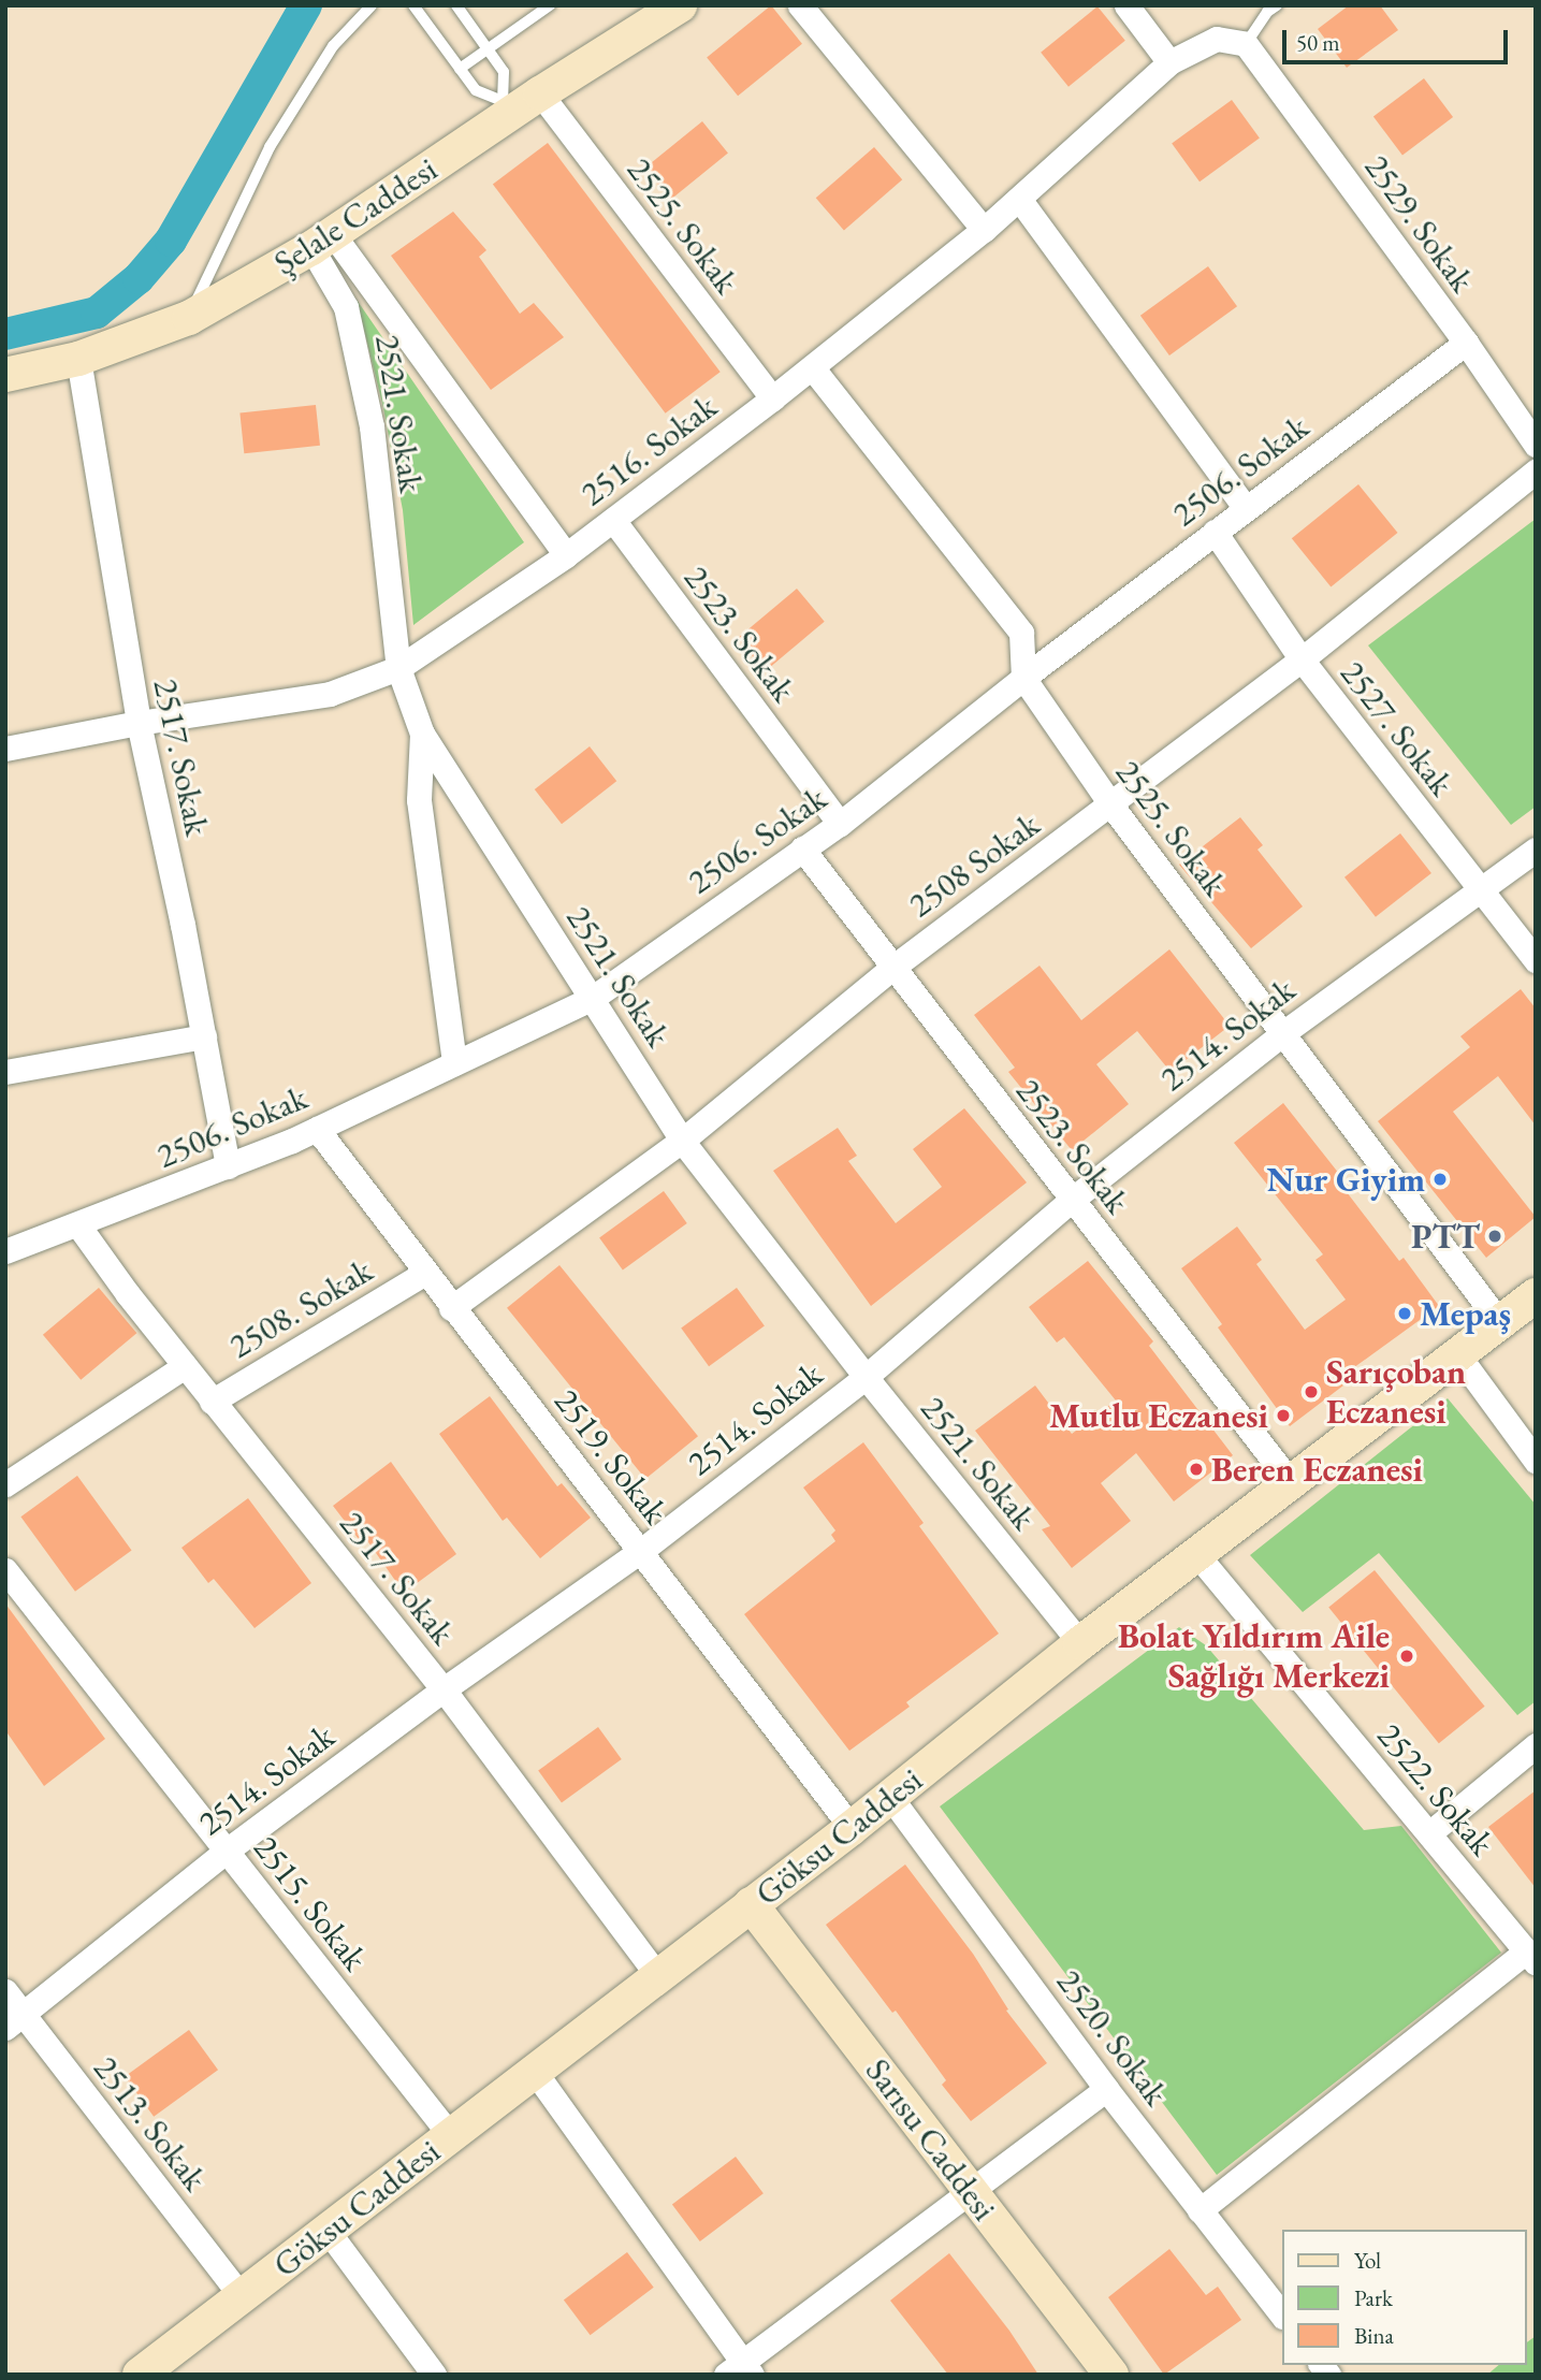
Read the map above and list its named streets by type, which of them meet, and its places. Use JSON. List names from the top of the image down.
{
  "streets": {
    "street": [
      "Şelale Caddesi",
      "2529. Sokak",
      "2525. Sokak",
      "2521. Sokak",
      "2516. Sokak",
      "2506. Sokak",
      "2523. Sokak",
      "2527. Sokak",
      "2517. Sokak",
      "2508 Sokak",
      "2514. Sokak",
      "2508. Sokak",
      "2519. Sokak",
      "2522. Sokak",
      "Göksu Caddesi",
      "2515. Sokak",
      "2520. Sokak",
      "2513. Sokak",
      "Sarısu Caddesi"
    ]
  },
  "crossings": [
    ["Şelale Caddesi", "2525. Sokak"],
    ["Şelale Caddesi", "2521. Sokak"],
    ["Şelale Caddesi", "2517. Sokak"],
    ["2529. Sokak", "2516. Sokak"],
    ["2529. Sokak", "2506. Sokak"],
    ["2525. Sokak", "2516. Sokak"],
    ["2525. Sokak", "2506. Sokak"],
    ["2525. Sokak", "2508 Sokak"],
    ["2525. Sokak", "2514. Sokak"],
    ["2525. Sokak", "Göksu Caddesi"],
    ["2521. Sokak", "2516. Sokak"],
    ["2521. Sokak", "2506. Sokak"],
    ["2521. Sokak", "2508 Sokak"],
    ["2521. Sokak", "2514. Sokak"],
    ["2521. Sokak", "Göksu Caddesi"],
    ["2516. Sokak", "2523. Sokak"],
    ["2516. Sokak", "2517. Sokak"],
    ["2506. Sokak", "2523. Sokak"],
    ["2506. Sokak", "2527. Sokak"],
    ["2506. Sokak", "2517. Sokak"],
    ["2506. Sokak", "2519. Sokak"],
    ["2523. Sokak", "2508 Sokak"],
    ["2523. Sokak", "2514. Sokak"],
    ["2523. Sokak", "Göksu Caddesi"],
    ["2527. Sokak", "2508 Sokak"],
    ["2527. Sokak", "2514. Sokak"],
    ["2517. Sokak", "2514. Sokak"],
    ["2517. Sokak", "2508. Sokak"],
    ["2517. Sokak", "Göksu Caddesi"],
    ["2508 Sokak", "2519. Sokak"],
    ["2514. Sokak", "2519. Sokak"],
    ["2514. Sokak", "2515. Sokak"],
    ["2514. Sokak", "2513. Sokak"],
    ["2508. Sokak", "2519. Sokak"],
    ["2519. Sokak", "Göksu Caddesi"],
    ["2522. Sokak", "Göksu Caddesi"],
    ["Göksu Caddesi", "2515. Sokak"],
    ["Göksu Caddesi", "2520. Sokak"],
    ["Göksu Caddesi", "2513. Sokak"],
    ["Göksu Caddesi", "Sarısu Caddesi"]
  ],
  "places": [
    "Nur Giyim",
    "PTT",
    "Mepaş",
    "Sarıçoban Eczanesi",
    "Mutlu Eczanesi",
    "Beren Eczanesi",
    "Bolat Yıldırım Aile Sağlığı Merkezi"
  ],
  "legend": ["Yol", "Park", "Bina"],
  "scale_bar": "50 m"
}
